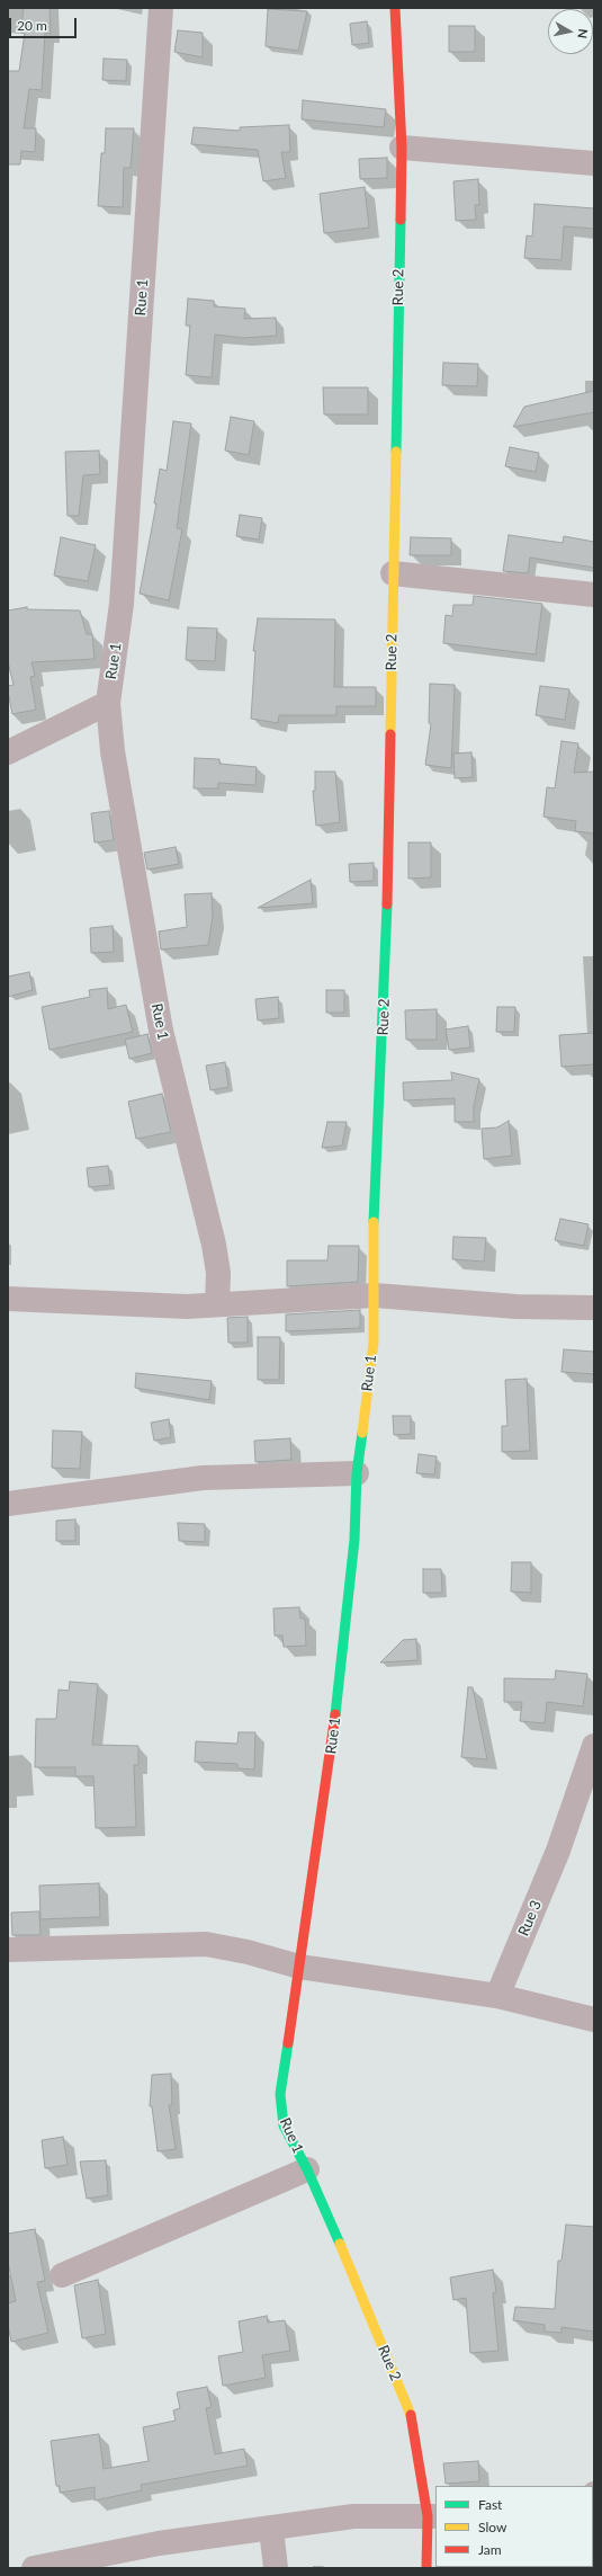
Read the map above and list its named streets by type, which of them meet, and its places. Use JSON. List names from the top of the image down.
{
  "streets": {
    "street": ["Rue 2", "Rue 1", "Rue 3"]
  },
  "crossings": [
    ["Rue 2", "Rue 1"]
  ],
  "legend": ["Fast", "Slow", "Jam"],
  "scale_bar": "20 m",
  "north": "right"
}
